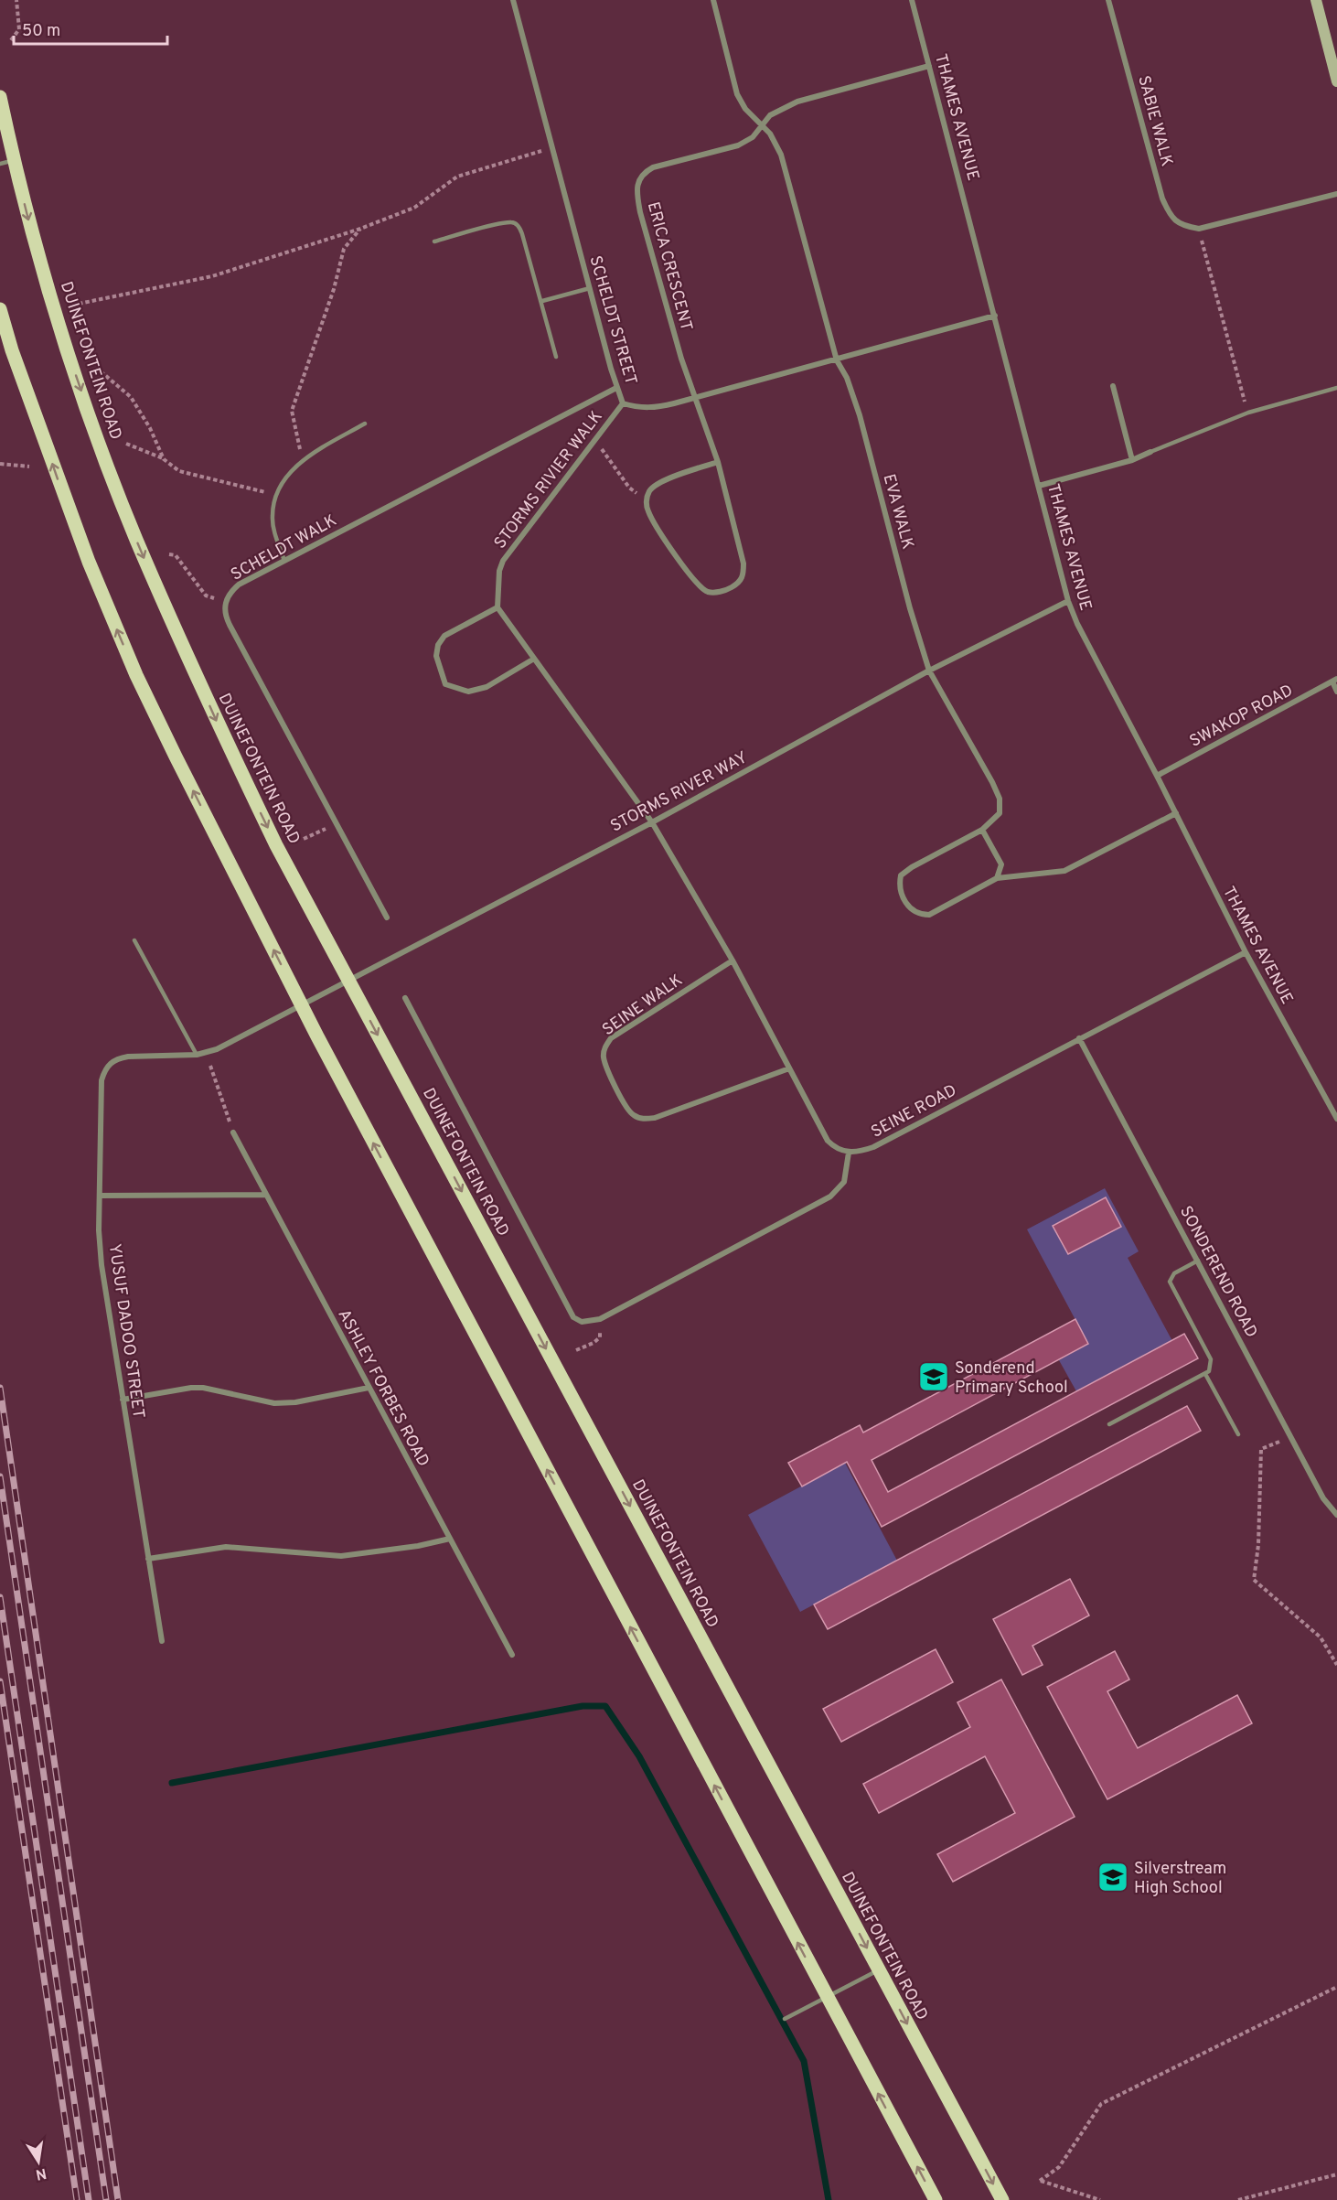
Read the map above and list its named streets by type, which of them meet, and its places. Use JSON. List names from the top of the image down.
{
  "streets": {
    "main road": ["DUINEFONTEIN ROAD"],
    "street": [
      "THAMES AVENUE",
      "SABIE WALK",
      "ERICA CRESCENT",
      "SCHELDT STREET",
      "STORMS RIVIER WALK",
      "EVA WALK",
      "SCHELDT WALK",
      "SWAKOP ROAD",
      "STORMS RIVER WAY",
      "SEINE WALK",
      "SEINE ROAD",
      "SONDEREND ROAD",
      "YUSUF DADOO STREET",
      "ASHLEY FORBES ROAD"
    ]
  },
  "crossings": [
    ["THAMES AVENUE", "SCHELDT STREET"],
    ["THAMES AVENUE", "SWAKOP ROAD"],
    ["THAMES AVENUE", "STORMS RIVER WAY"],
    ["THAMES AVENUE", "SEINE ROAD"],
    ["ERICA CRESCENT", "SCHELDT STREET"],
    ["SCHELDT STREET", "STORMS RIVIER WALK"],
    ["SCHELDT STREET", "EVA WALK"],
    ["SCHELDT STREET", "SCHELDT WALK"],
    ["DUINEFONTEIN ROAD", "STORMS RIVER WAY"],
    ["EVA WALK", "STORMS RIVER WAY"],
    ["STORMS RIVER WAY", "YUSUF DADOO STREET"],
    ["SEINE ROAD", "SONDEREND ROAD"]
  ],
  "places": {
    "school or university": ["Sonderend Primary School", "Silverstream High School"]
  },
  "scale_bar": "50 m",
  "north": "bottom"
}
